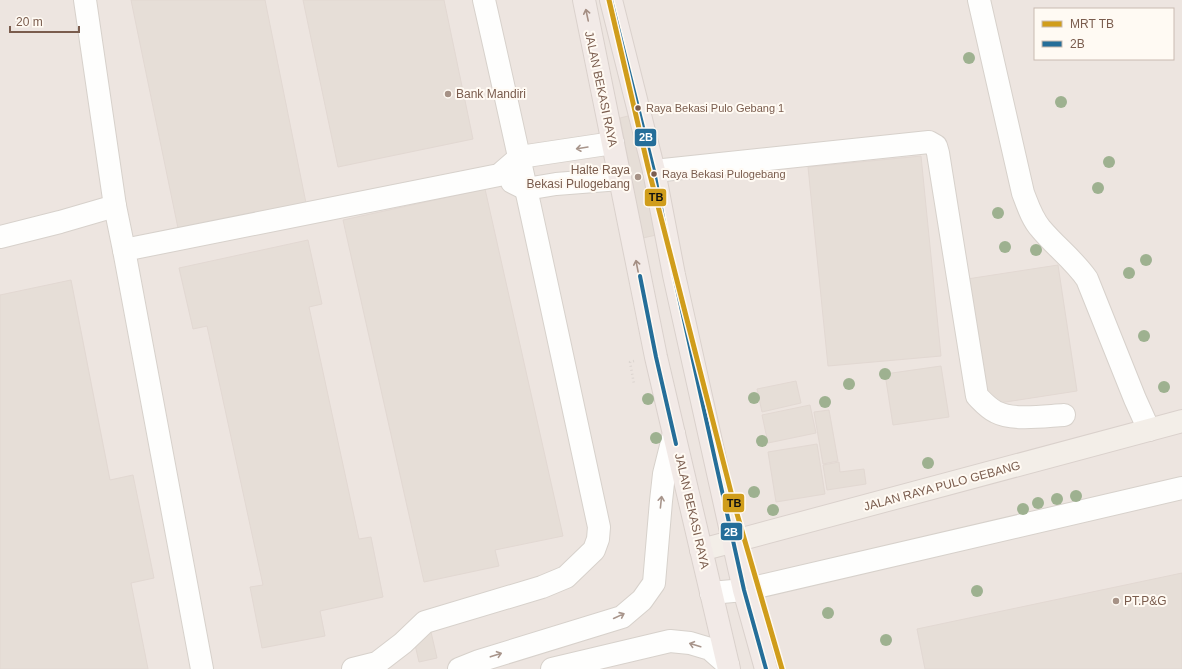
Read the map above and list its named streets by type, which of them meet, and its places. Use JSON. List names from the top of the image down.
{
  "streets": {
    "highway": ["JALAN BEKASI RAYA"],
    "main road": ["JALAN RAYA PULO GEBANG"]
  },
  "crossings": [
    ["JALAN BEKASI RAYA", "JALAN RAYA PULO GEBANG"]
  ],
  "places": [
    "Bank Mandiri",
    "Raya Bekasi Pulo Gebang 1",
    "Raya Bekasi Pulogebang",
    "Halte Raya Bekasi Pulogebang",
    "PT.P&G"
  ],
  "lines": ["metro line TB", "transit line 2B"],
  "legend": ["MRT TB", "2B"],
  "scale_bar": "20 m"
}
